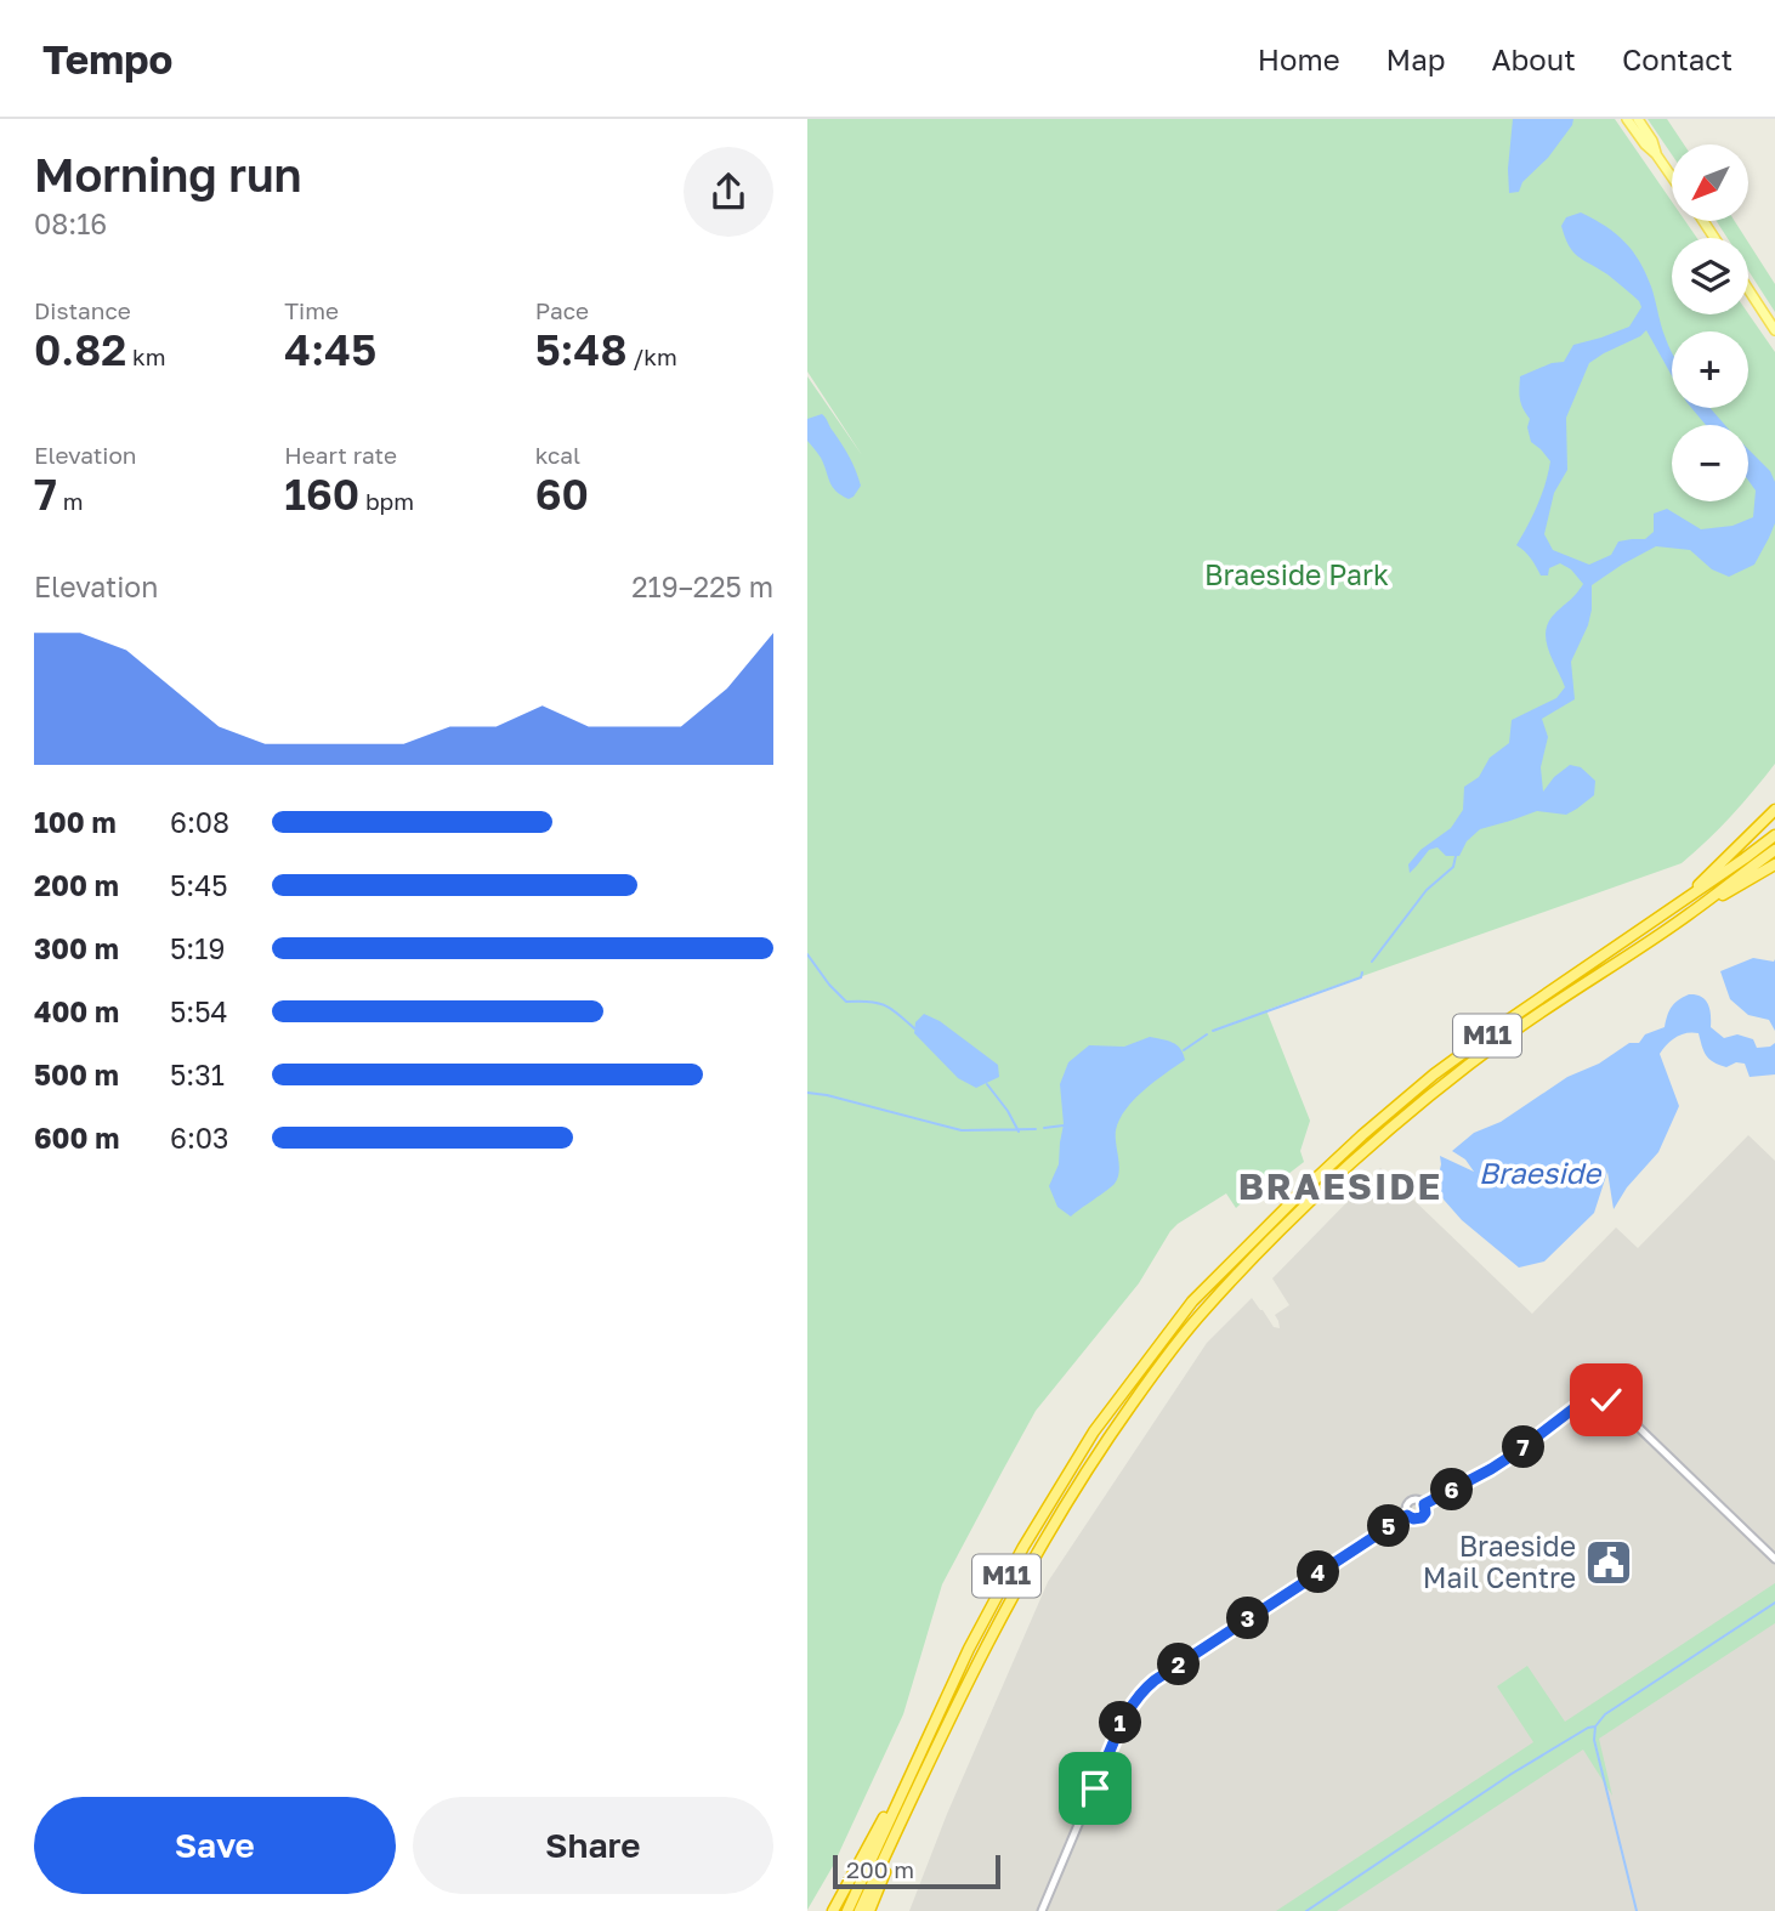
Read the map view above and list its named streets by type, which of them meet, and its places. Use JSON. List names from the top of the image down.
{
  "streets": {
    "highway": ["M11"]
  },
  "districts": ["BRAESIDE"],
  "water": ["Braeside"],
  "parks": ["Braeside Park"],
  "places": {
    "public building": ["Braeside Mail Centre"]
  },
  "scale_bar": "200 m",
  "north": "bottom left",
  "page": {
    "header": "Tempo",
    "nav": [
      "Home",
      "Map",
      "About",
      "Contact"
    ],
    "heading": ["Morning run", "08:16"],
    "map_buttons": ["+", "−"],
    "stats": [
      ["Distance", "0.82 km"],
      ["Time", "4:45"],
      ["Pace", "5:48 /km"],
      ["Elevation", "7 m"],
      ["Heart rate", "160 bpm"],
      ["kcal", "60"]
    ],
    "chart": ["Elevation", "219–225 m"],
    "list": [
      {
        "name": "100 m",
        "note": "6:08"
      },
      {
        "name": "200 m",
        "note": "5:45"
      },
      {
        "name": "300 m",
        "note": "5:19"
      },
      {
        "name": "400 m",
        "note": "5:54"
      },
      {
        "name": "500 m",
        "note": "5:31"
      },
      {
        "name": "600 m",
        "note": "6:03"
      }
    ],
    "pins": [
      "7",
      "6",
      "5",
      "4",
      "3",
      "2",
      "1"
    ],
    "buttons": ["Save", "Share"],
    "scale": "200 m"
  }
}
